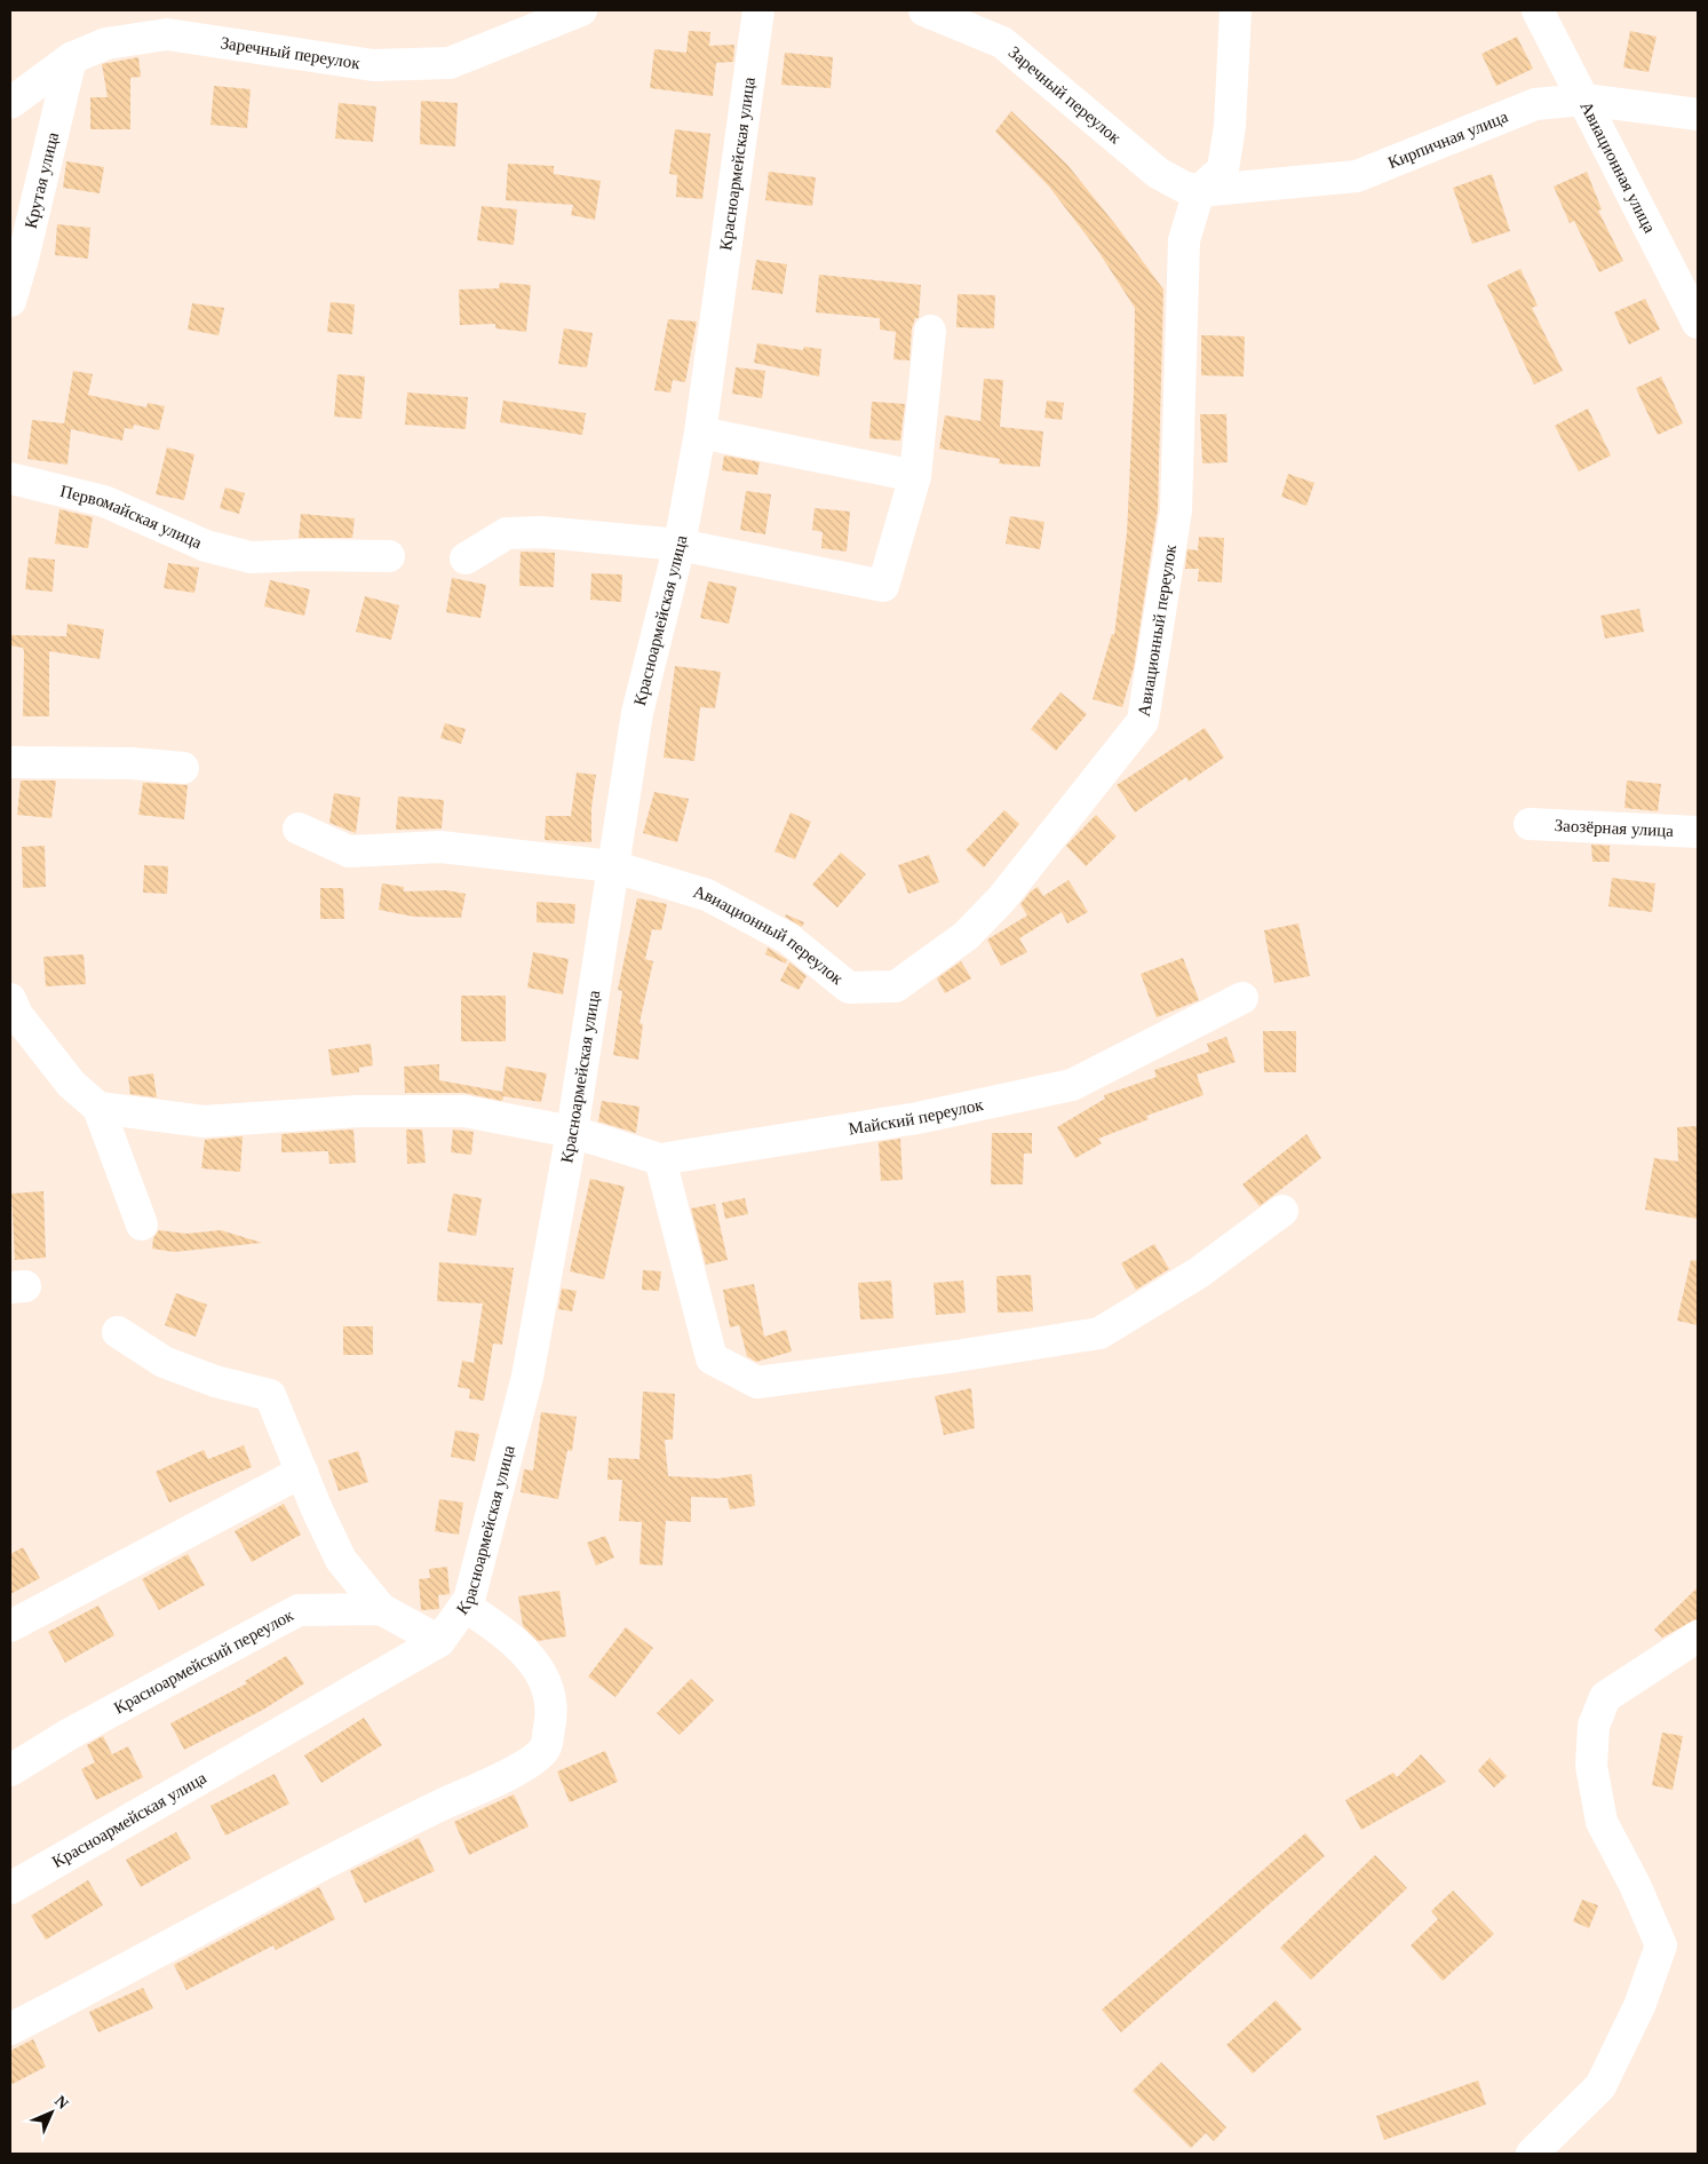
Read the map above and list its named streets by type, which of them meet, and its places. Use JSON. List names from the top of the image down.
{
  "streets": {
    "street": [
      "Заречный переулок",
      "Кирпичная улица",
      "Красноармейская улица",
      "Авиационная улица",
      "Крутая улица",
      "Первомайская улица",
      "Авиационный переулок",
      "Заозёрная улица",
      "Майский переулок",
      "Красноармейский переулок"
    ]
  },
  "crossings": [
    ["Заречный переулок", "Кирпичная улица"],
    ["Заречный переулок", "Крутая улица"],
    ["Заречный переулок", "Авиационный переулок"],
    ["Кирпичная улица", "Авиационная улица"],
    ["Кирпичная улица", "Авиационный переулок"],
    ["Красноармейская улица", "Авиационный переулок"],
    ["Красноармейская улица", "Майский переулок"],
    ["Красноармейская улица", "Красноармейский переулок"]
  ],
  "north": "top right"
}
